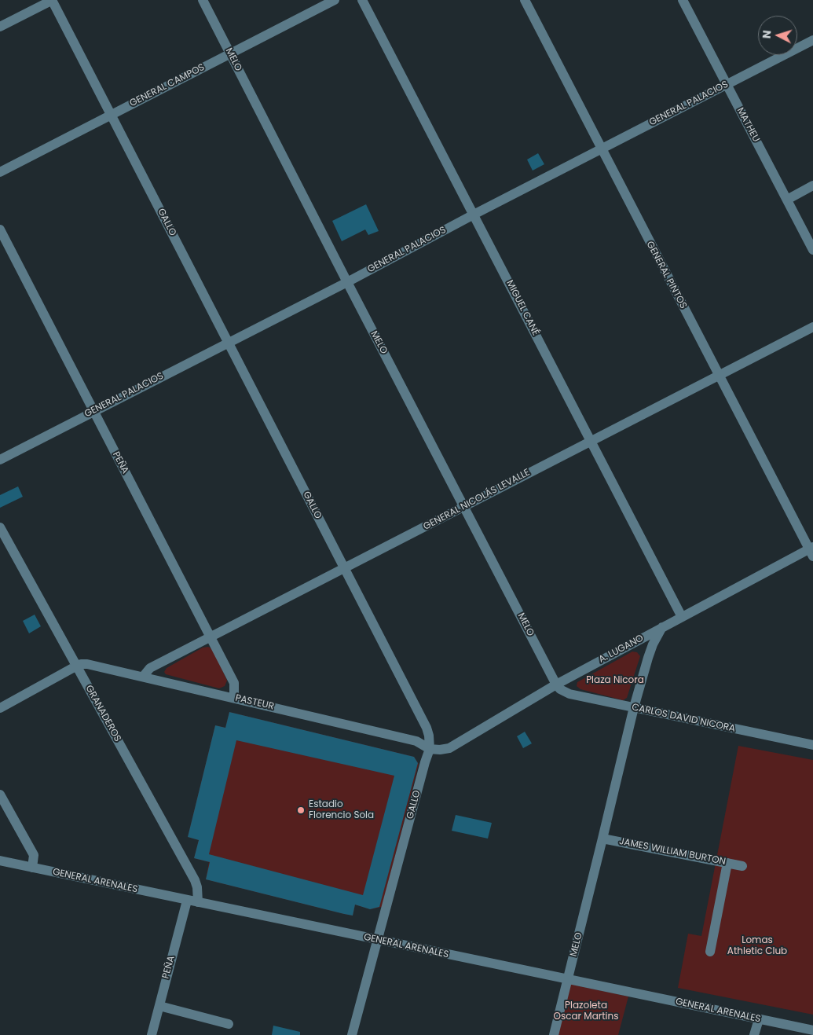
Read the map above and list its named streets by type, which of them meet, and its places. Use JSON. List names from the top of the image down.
{
  "streets": {
    "street": [
      "MELO",
      "GENERAL CAMPOS",
      "GENERAL PALACIOS",
      "MATHEU",
      "GALLO",
      "GENERAL PINTOS",
      "MIGUEL CANÉ",
      "PEÑA",
      "GENERAL NICOLÁS LEVALLE",
      "A. LUGANO",
      "PASTEUR",
      "GRANADEROS",
      "CARLOS DAVID NICORA",
      "JAMES WILLIAM BURTON",
      "GENERAL ARENALES"
    ]
  },
  "crossings": [
    ["MELO", "GENERAL CAMPOS"],
    ["MELO", "GENERAL PALACIOS"],
    ["MELO", "GENERAL NICOLÁS LEVALLE"],
    ["MELO", "A. LUGANO"],
    ["MELO", "CARLOS DAVID NICORA"],
    ["MELO", "JAMES WILLIAM BURTON"],
    ["MELO", "GENERAL ARENALES"],
    ["GENERAL CAMPOS", "GALLO"],
    ["GENERAL PALACIOS", "MATHEU"],
    ["GENERAL PALACIOS", "GALLO"],
    ["GENERAL PALACIOS", "GENERAL PINTOS"],
    ["GENERAL PALACIOS", "MIGUEL CANÉ"],
    ["GENERAL PALACIOS", "PEÑA"],
    ["GALLO", "GENERAL NICOLÁS LEVALLE"],
    ["GALLO", "A. LUGANO"],
    ["GALLO", "PASTEUR"],
    ["GALLO", "GENERAL ARENALES"],
    ["GENERAL PINTOS", "GENERAL NICOLÁS LEVALLE"],
    ["GENERAL PINTOS", "A. LUGANO"],
    ["MIGUEL CANÉ", "GENERAL NICOLÁS LEVALLE"],
    ["MIGUEL CANÉ", "A. LUGANO"],
    ["PEÑA", "GENERAL NICOLÁS LEVALLE"],
    ["PEÑA", "PASTEUR"],
    ["PEÑA", "GENERAL ARENALES"],
    ["GENERAL NICOLÁS LEVALLE", "PASTEUR"],
    ["A. LUGANO", "PASTEUR"],
    ["A. LUGANO", "CARLOS DAVID NICORA"],
    ["PASTEUR", "GRANADEROS"],
    ["GRANADEROS", "GENERAL ARENALES"]
  ],
  "parks": ["Plaza Nicora", "Lomas Athletic Club", "Plazoleta Oscar Martins"],
  "places": ["Estadio Florencio Sola"],
  "north": "left"
}
